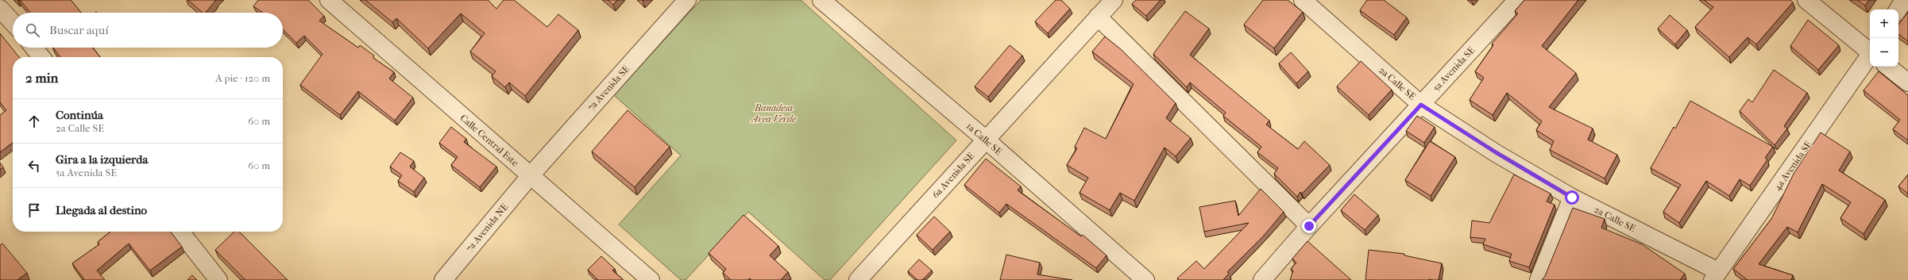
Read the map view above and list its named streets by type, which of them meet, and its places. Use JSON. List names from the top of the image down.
{
  "streets": {
    "street": [
      "5a Avenida SE",
      "2a Calle SE",
      "7a Avenida SE",
      "1a Calle SE",
      "Calle Central Este",
      "4a Avenida SE",
      "6a Avenida SE",
      "7a Avenida NE"
    ]
  },
  "crossings": [
    ["5a Avenida SE", "2a Calle SE"],
    ["2a Calle SE", "4a Avenida SE"],
    ["7a Avenida SE", "Calle Central Este"],
    ["7a Avenida SE", "7a Avenida NE"],
    ["1a Calle SE", "6a Avenida SE"],
    ["Calle Central Este", "7a Avenida NE"]
  ],
  "parks": ["Banadesa Area Verde"],
  "page": {
    "map_buttons": ["+", "−"],
    "search": "Buscar aquí",
    "heading": ["2 min", "A pie · 120 m"],
    "list": [
      ["Continúa", "2a Calle SE", "60 m"],
      ["Gira a la izquierda", "5a Avenida SE", "60 m"],
      "Llegada al destino"
    ]
  }
}
